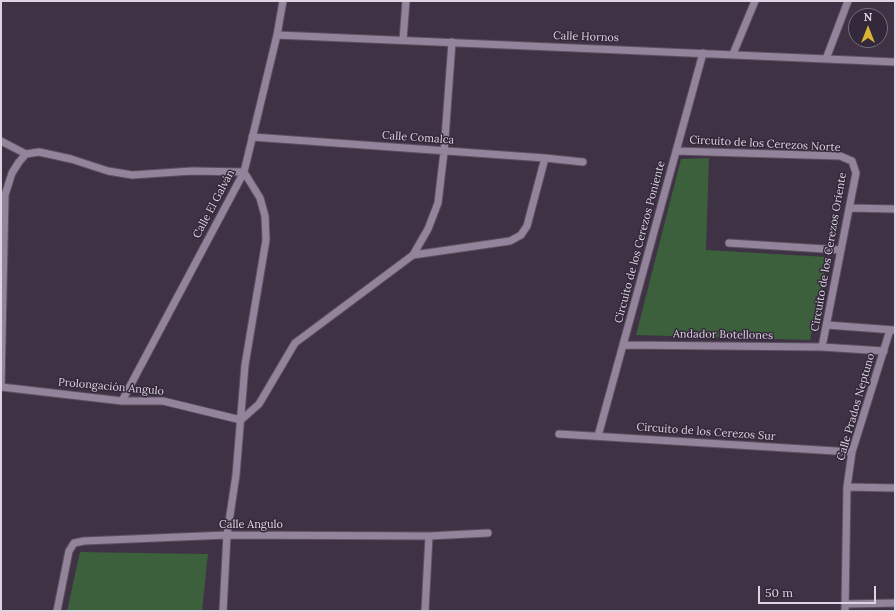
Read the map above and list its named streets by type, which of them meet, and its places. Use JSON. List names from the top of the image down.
{
  "streets": {
    "street": [
      "Calle Hornos",
      "Calle Comalca",
      "Circuito de los Cerezos Norte",
      "Calle El Galván",
      "Circuito de los Cerezos Poniente",
      "Circuito de los Cerezos Oriente",
      "Andador Botellones",
      "Prolongación Angulo",
      "Calle Prados Neptuno",
      "Circuito de los Cerezos Sur",
      "Calle Angulo"
    ]
  },
  "crossings": [
    ["Calle Hornos", "Calle El Galván"],
    ["Calle Hornos", "Circuito de los Cerezos Poniente"],
    ["Calle Comalca", "Calle El Galván"],
    ["Circuito de los Cerezos Norte", "Circuito de los Cerezos Poniente"],
    ["Circuito de los Cerezos Norte", "Circuito de los Cerezos Oriente"],
    ["Calle El Galván", "Prolongación Angulo"],
    ["Circuito de los Cerezos Poniente", "Andador Botellones"],
    ["Circuito de los Cerezos Poniente", "Circuito de los Cerezos Sur"],
    ["Circuito de los Cerezos Oriente", "Andador Botellones"],
    ["Andador Botellones", "Calle Prados Neptuno"],
    ["Calle Prados Neptuno", "Circuito de los Cerezos Sur"]
  ],
  "scale_bar": "50 m",
  "north": "top"
}
